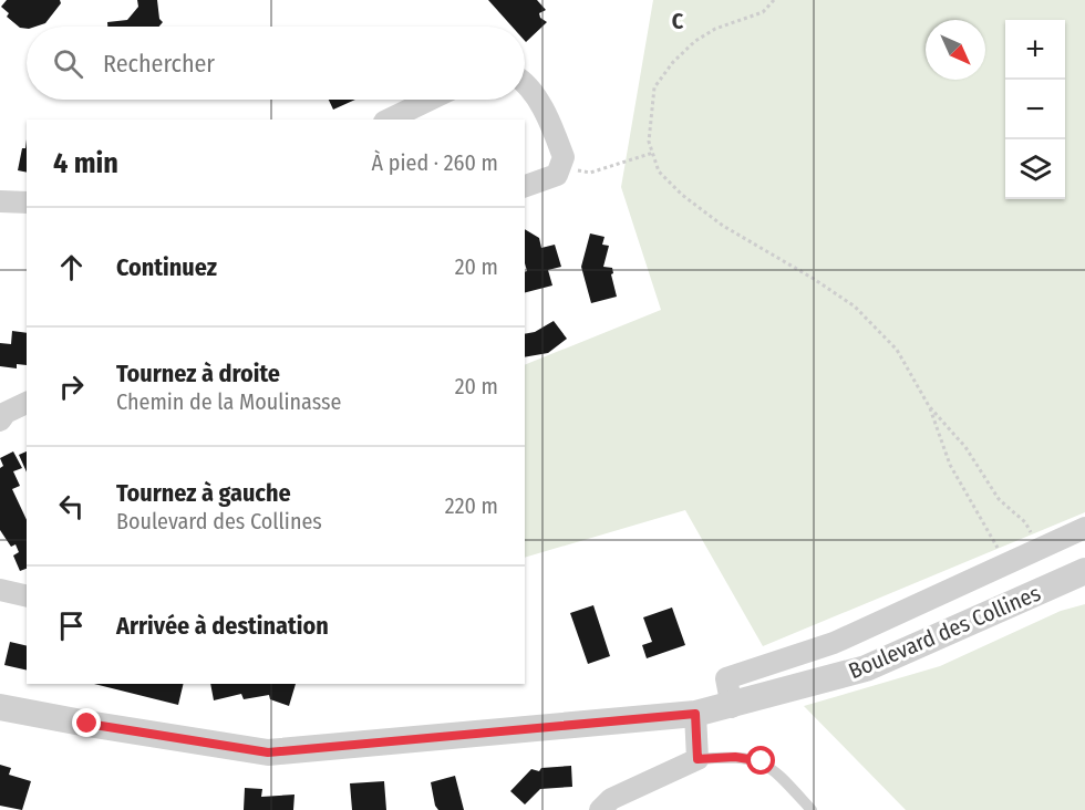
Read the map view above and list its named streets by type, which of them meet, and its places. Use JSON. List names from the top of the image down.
{
  "streets": {
    "street": ["Boulevard des Collines"]
  },
  "north": "bottom right",
  "page": {
    "map_buttons": ["+", "−"],
    "search": "Rechercher",
    "heading": ["4 min", "À pied · 260 m"],
    "list": [
      ["Continuez", "20 m"],
      ["Tournez à droite", "Chemin de la Moulinasse", "20 m"],
      ["Tournez à gauche", "Boulevard des Collines", "220 m"],
      "Arrivée à destination"
    ]
  },
  "grid": {
    "columns": ["C"]
  }
}
